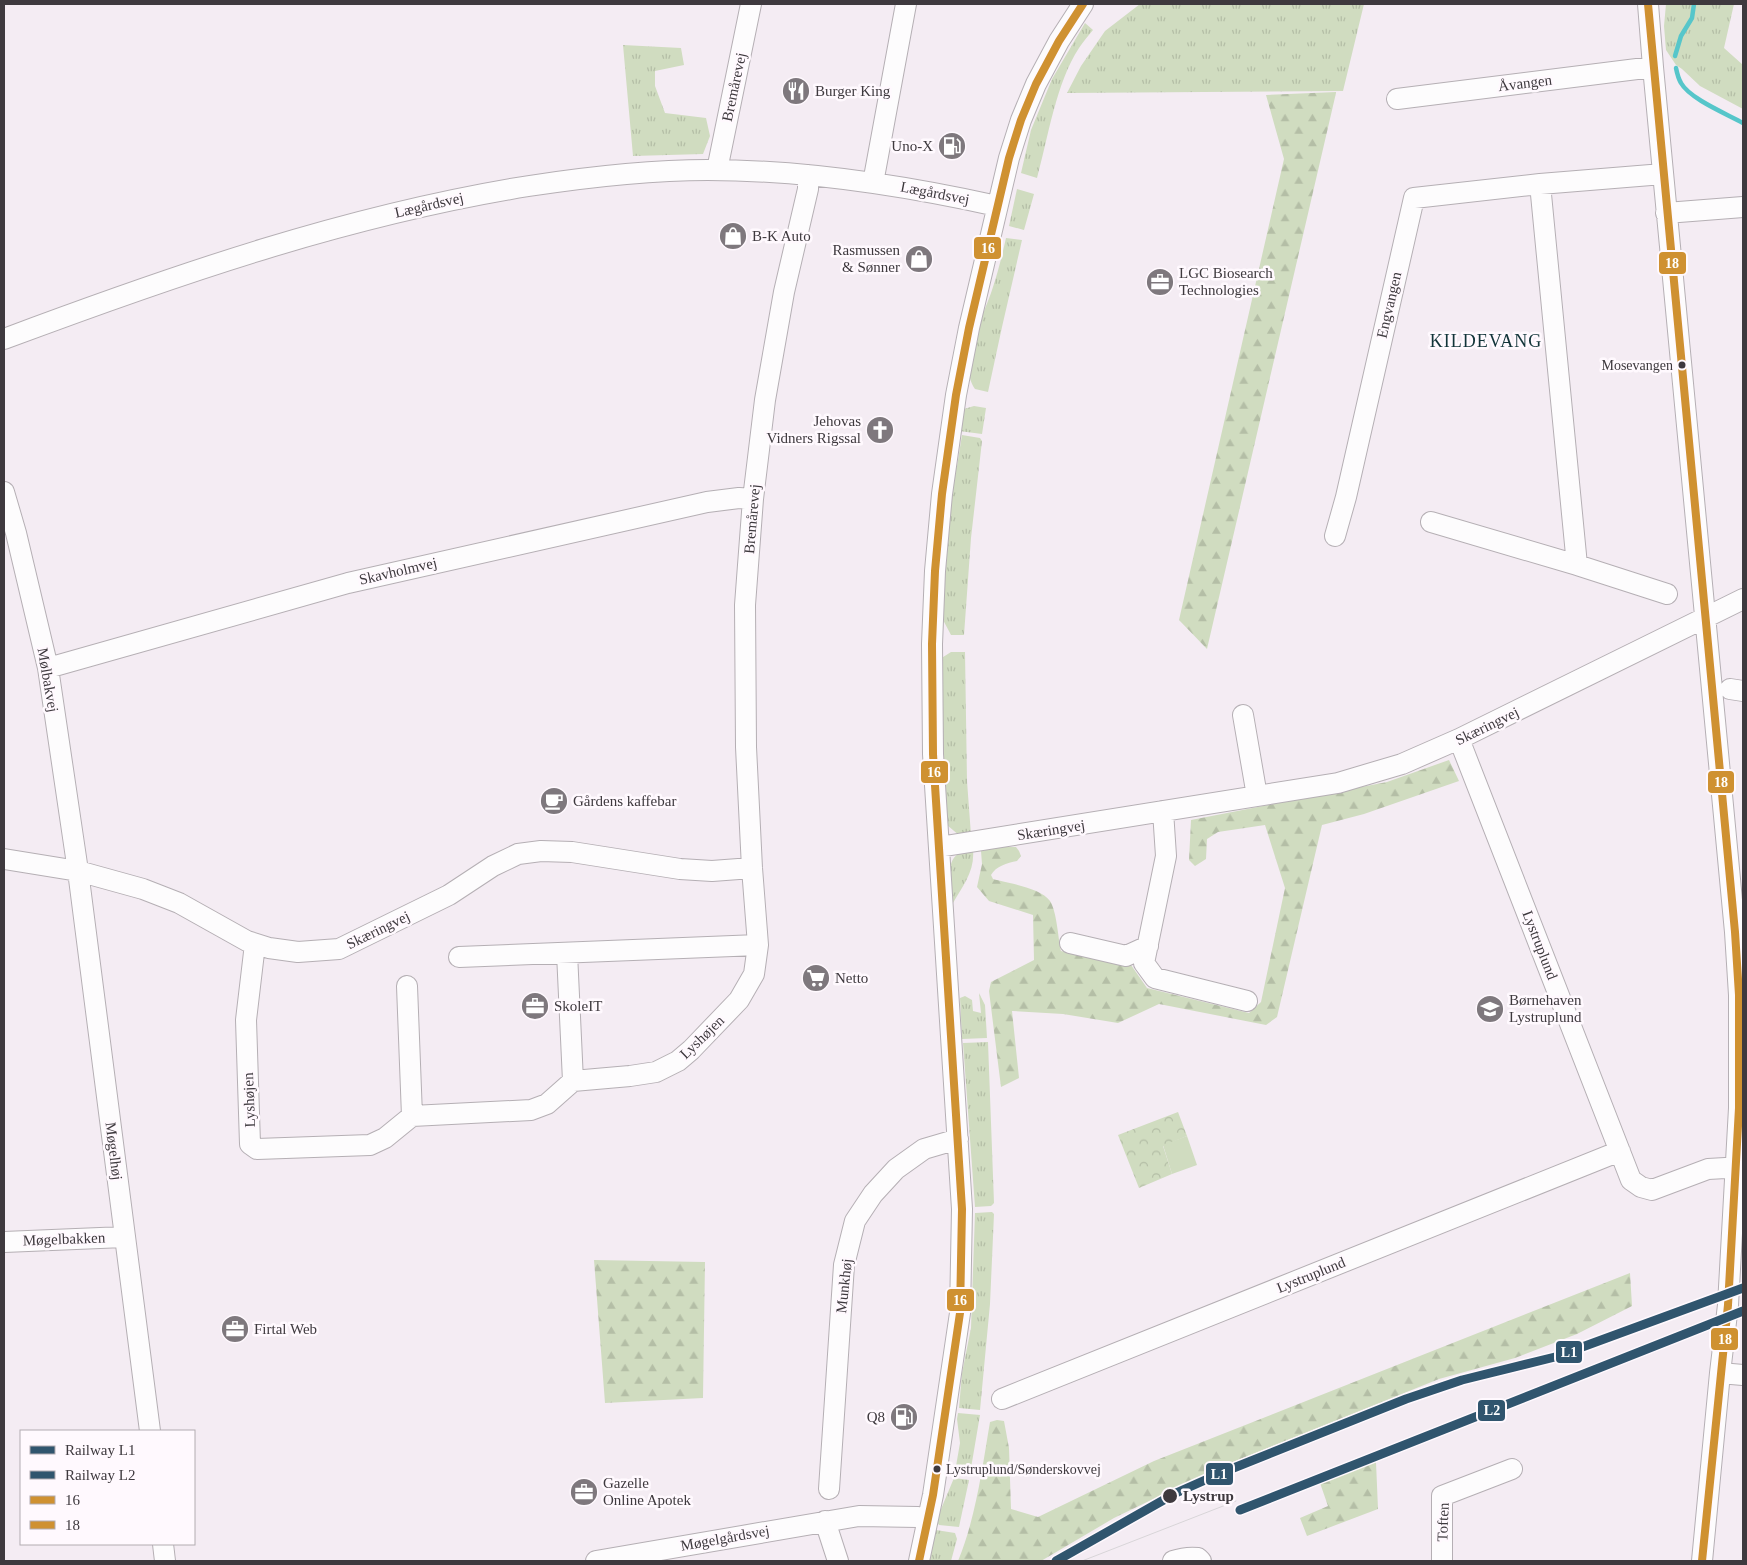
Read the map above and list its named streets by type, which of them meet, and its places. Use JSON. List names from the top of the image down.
{
  "streets": {
    "street": [
      "Åvangen",
      "Bremårevej",
      "Lægårdsvej",
      "Engvangen",
      "Skavholmvej",
      "Mølbakvej",
      "Skæringvej",
      "Lystruplund",
      "Lyshøjen",
      "Møgelhøj",
      "Møgelbakken",
      "Munkhøj",
      "Toften",
      "Møgelgårdsvej"
    ]
  },
  "crossings": [
    ["Bremårevej", "Lægårdsvej"],
    ["Bremårevej", "Skavholmvej"],
    ["Bremårevej", "Skæringvej"],
    ["Bremårevej", "Lyshøjen"],
    ["Skavholmvej", "Mølbakvej"],
    ["Mølbakvej", "Skæringvej"],
    ["Mølbakvej", "Møgelhøj"],
    ["Skæringvej", "Lystruplund"],
    ["Skæringvej", "Lyshøjen"],
    ["Skæringvej", "Møgelhøj"],
    ["Møgelhøj", "Møgelbakken"]
  ],
  "districts": ["KILDEVANG"],
  "places": {
    "restaurant": ["Burger King"],
    "fuel station": ["Uno-X", "Q8"],
    "shop": ["B-K Auto", "Rasmussen & Sønner"],
    "office": [
      "LGC Biosearch Technologies",
      "SkoleIT",
      "Firtal Web",
      "Gazelle Online Apotek"
    ],
    "other": ["Mosevangen", "Lystruplund/Sønderskovvej", "Lystrup"],
    "church": ["Jehovas Vidners Rigssal"],
    "cafe": ["Gårdens kaffebar"],
    "supermarket": ["Netto"],
    "school or university": ["Børnehaven Lystruplund"]
  },
  "lines": [
    "transit line 16",
    "transit line 18",
    "rail line L1",
    "rail line L2"
  ],
  "legend": [
    "Railway L1",
    "Railway L2",
    "16",
    "18"
  ]
}
